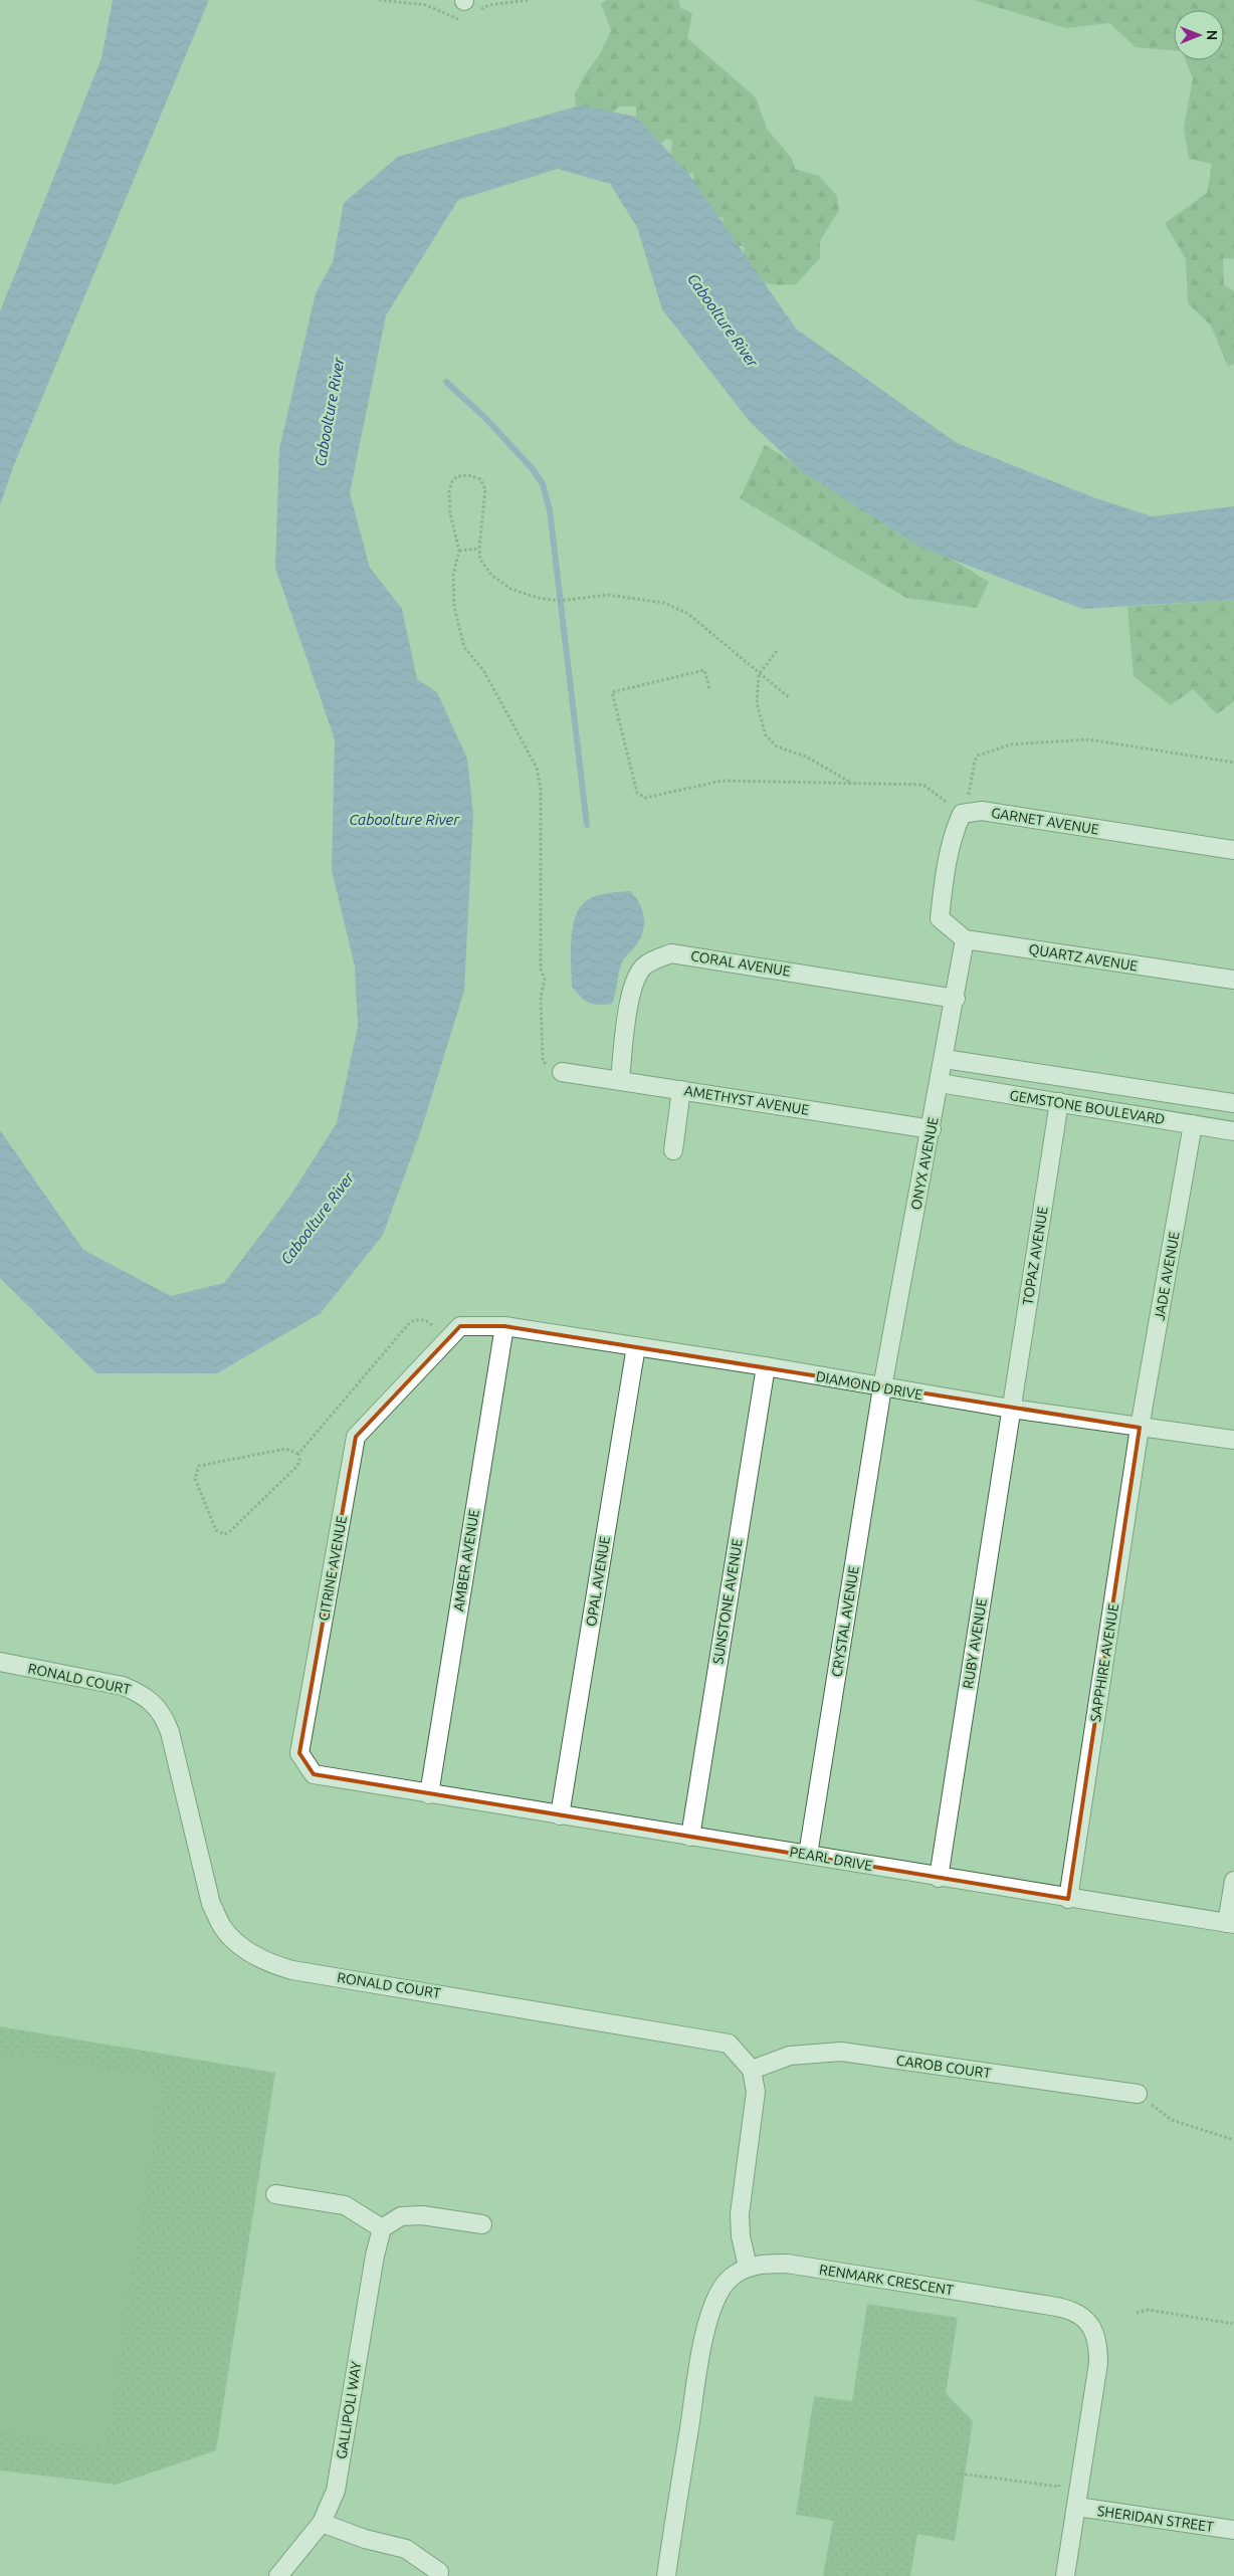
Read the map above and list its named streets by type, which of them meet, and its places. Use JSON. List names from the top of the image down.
{
  "streets": {
    "street": [
      "GARNET AVENUE",
      "QUARTZ AVENUE",
      "CORAL AVENUE",
      "AMETHYST AVENUE",
      "GEMSTONE BOULEVARD",
      "ONYX AVENUE",
      "TOPAZ AVENUE",
      "JADE AVENUE",
      "DIAMOND DRIVE",
      "AMBER AVENUE",
      "CITRINE AVENUE",
      "OPAL AVENUE",
      "SUNSTONE AVENUE",
      "CRYSTAL AVENUE",
      "RUBY AVENUE",
      "SAPPHIRE AVENUE",
      "RONALD COURT",
      "PEARL DRIVE",
      "CAROB COURT",
      "RENMARK CRESCENT",
      "GALLIPOLI WAY",
      "SHERIDAN STREET"
    ]
  },
  "crossings": [
    ["QUARTZ AVENUE", "ONYX AVENUE"],
    ["CORAL AVENUE", "AMETHYST AVENUE"],
    ["CORAL AVENUE", "ONYX AVENUE"],
    ["AMETHYST AVENUE", "ONYX AVENUE"],
    ["GEMSTONE BOULEVARD", "ONYX AVENUE"],
    ["GEMSTONE BOULEVARD", "TOPAZ AVENUE"],
    ["GEMSTONE BOULEVARD", "JADE AVENUE"],
    ["ONYX AVENUE", "DIAMOND DRIVE"],
    ["ONYX AVENUE", "CRYSTAL AVENUE"],
    ["TOPAZ AVENUE", "DIAMOND DRIVE"],
    ["TOPAZ AVENUE", "RUBY AVENUE"],
    ["JADE AVENUE", "DIAMOND DRIVE"],
    ["JADE AVENUE", "SAPPHIRE AVENUE"],
    ["DIAMOND DRIVE", "AMBER AVENUE"],
    ["DIAMOND DRIVE", "CITRINE AVENUE"],
    ["DIAMOND DRIVE", "OPAL AVENUE"],
    ["DIAMOND DRIVE", "SUNSTONE AVENUE"],
    ["DIAMOND DRIVE", "CRYSTAL AVENUE"],
    ["DIAMOND DRIVE", "RUBY AVENUE"],
    ["DIAMOND DRIVE", "SAPPHIRE AVENUE"],
    ["AMBER AVENUE", "CITRINE AVENUE"],
    ["AMBER AVENUE", "PEARL DRIVE"],
    ["CITRINE AVENUE", "PEARL DRIVE"],
    ["OPAL AVENUE", "PEARL DRIVE"],
    ["SUNSTONE AVENUE", "PEARL DRIVE"],
    ["CRYSTAL AVENUE", "PEARL DRIVE"],
    ["RUBY AVENUE", "PEARL DRIVE"],
    ["SAPPHIRE AVENUE", "PEARL DRIVE"],
    ["RONALD COURT", "CAROB COURT"],
    ["RENMARK CRESCENT", "SHERIDAN STREET"]
  ],
  "water": ["Caboolture River"],
  "north": "right"
}
